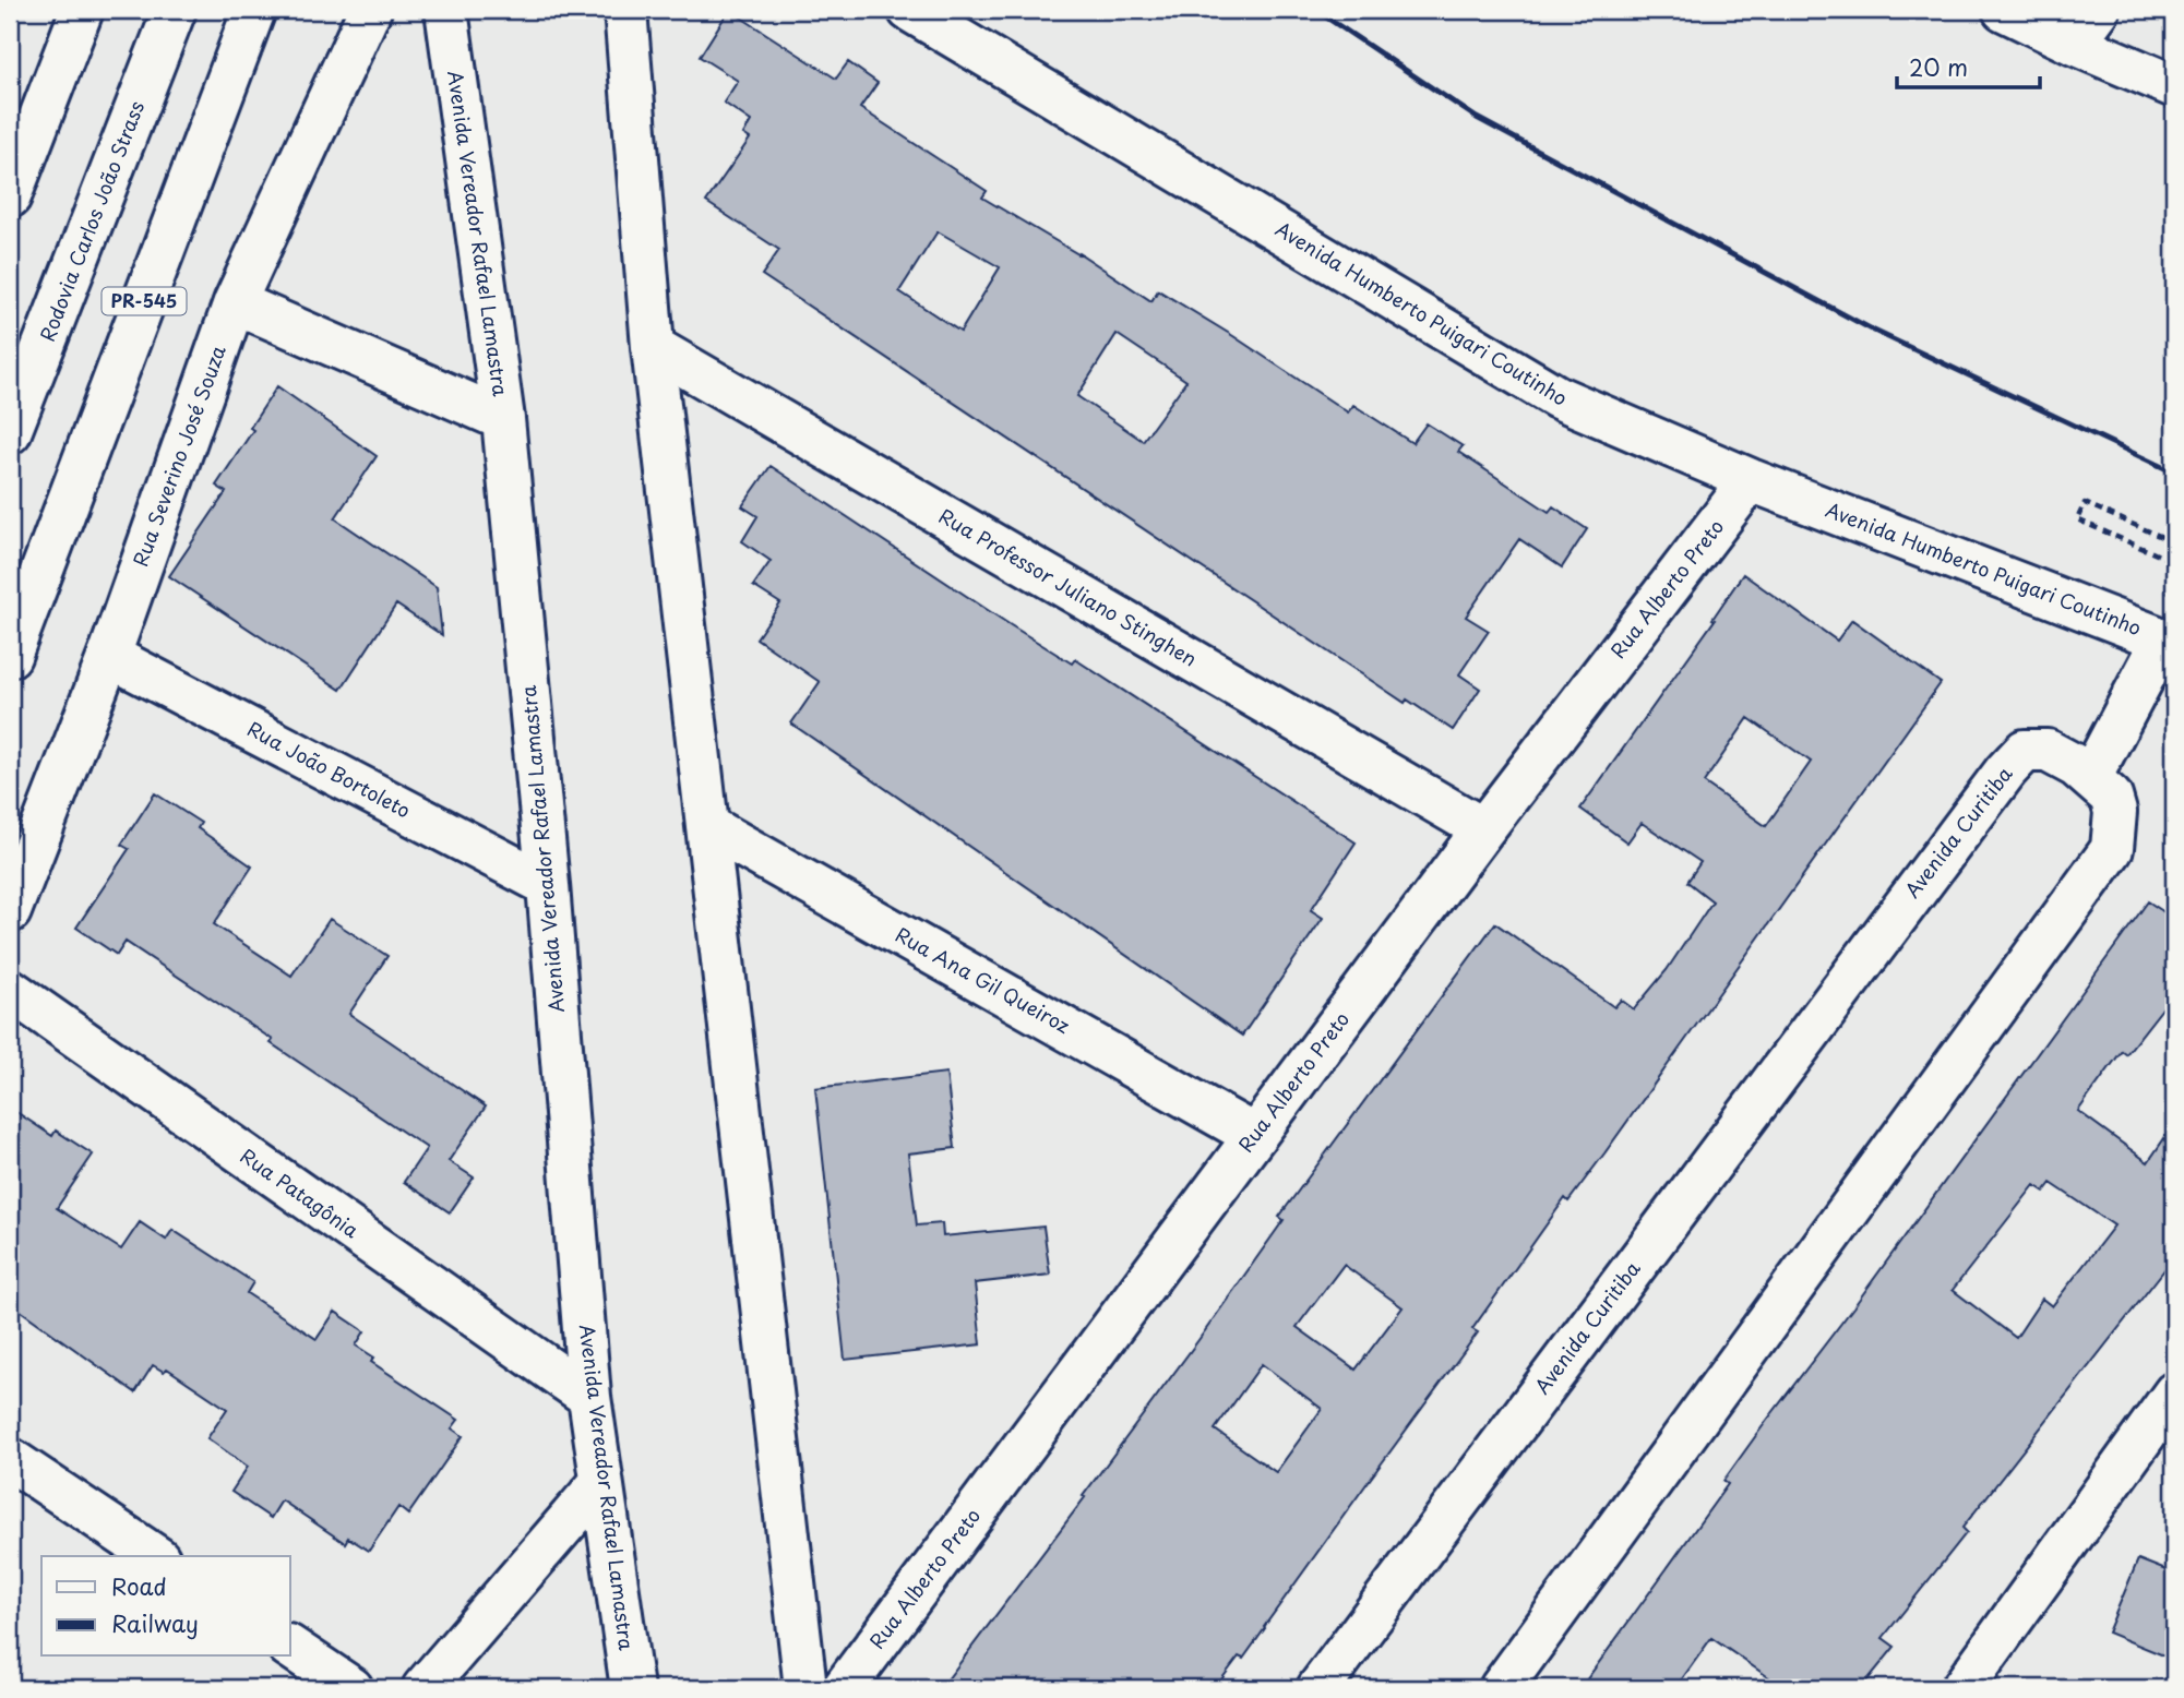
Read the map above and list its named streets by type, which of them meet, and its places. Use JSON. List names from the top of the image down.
{
  "streets": {
    "main road": [
      "Rodovia Carlos João Strass",
      "Avenida Vereador Rafael Lamastra",
      "PR-545",
      "Avenida Humberto Puigari Coutinho",
      "Rua Severino José Souza",
      "Rua Professor Juliano Stinghen",
      "Rua Alberto Preto",
      "Rua João Bortoleto",
      "Avenida Curitiba",
      "Rua Ana Gil Queiroz",
      "Rua Patagônia"
    ]
  },
  "crossings": [
    ["Avenida Vereador Rafael Lamastra", "Rua João Bortoleto"],
    ["Avenida Vereador Rafael Lamastra", "Rua Patagônia"],
    ["Avenida Humberto Puigari Coutinho", "Rua Alberto Preto"],
    ["Rua Severino José Souza", "Rua João Bortoleto"],
    ["Rua Professor Juliano Stinghen", "Rua Alberto Preto"],
    ["Rua Alberto Preto", "Rua Ana Gil Queiroz"]
  ],
  "legend": ["Road", "Railway"],
  "scale_bar": "20 m"
}
